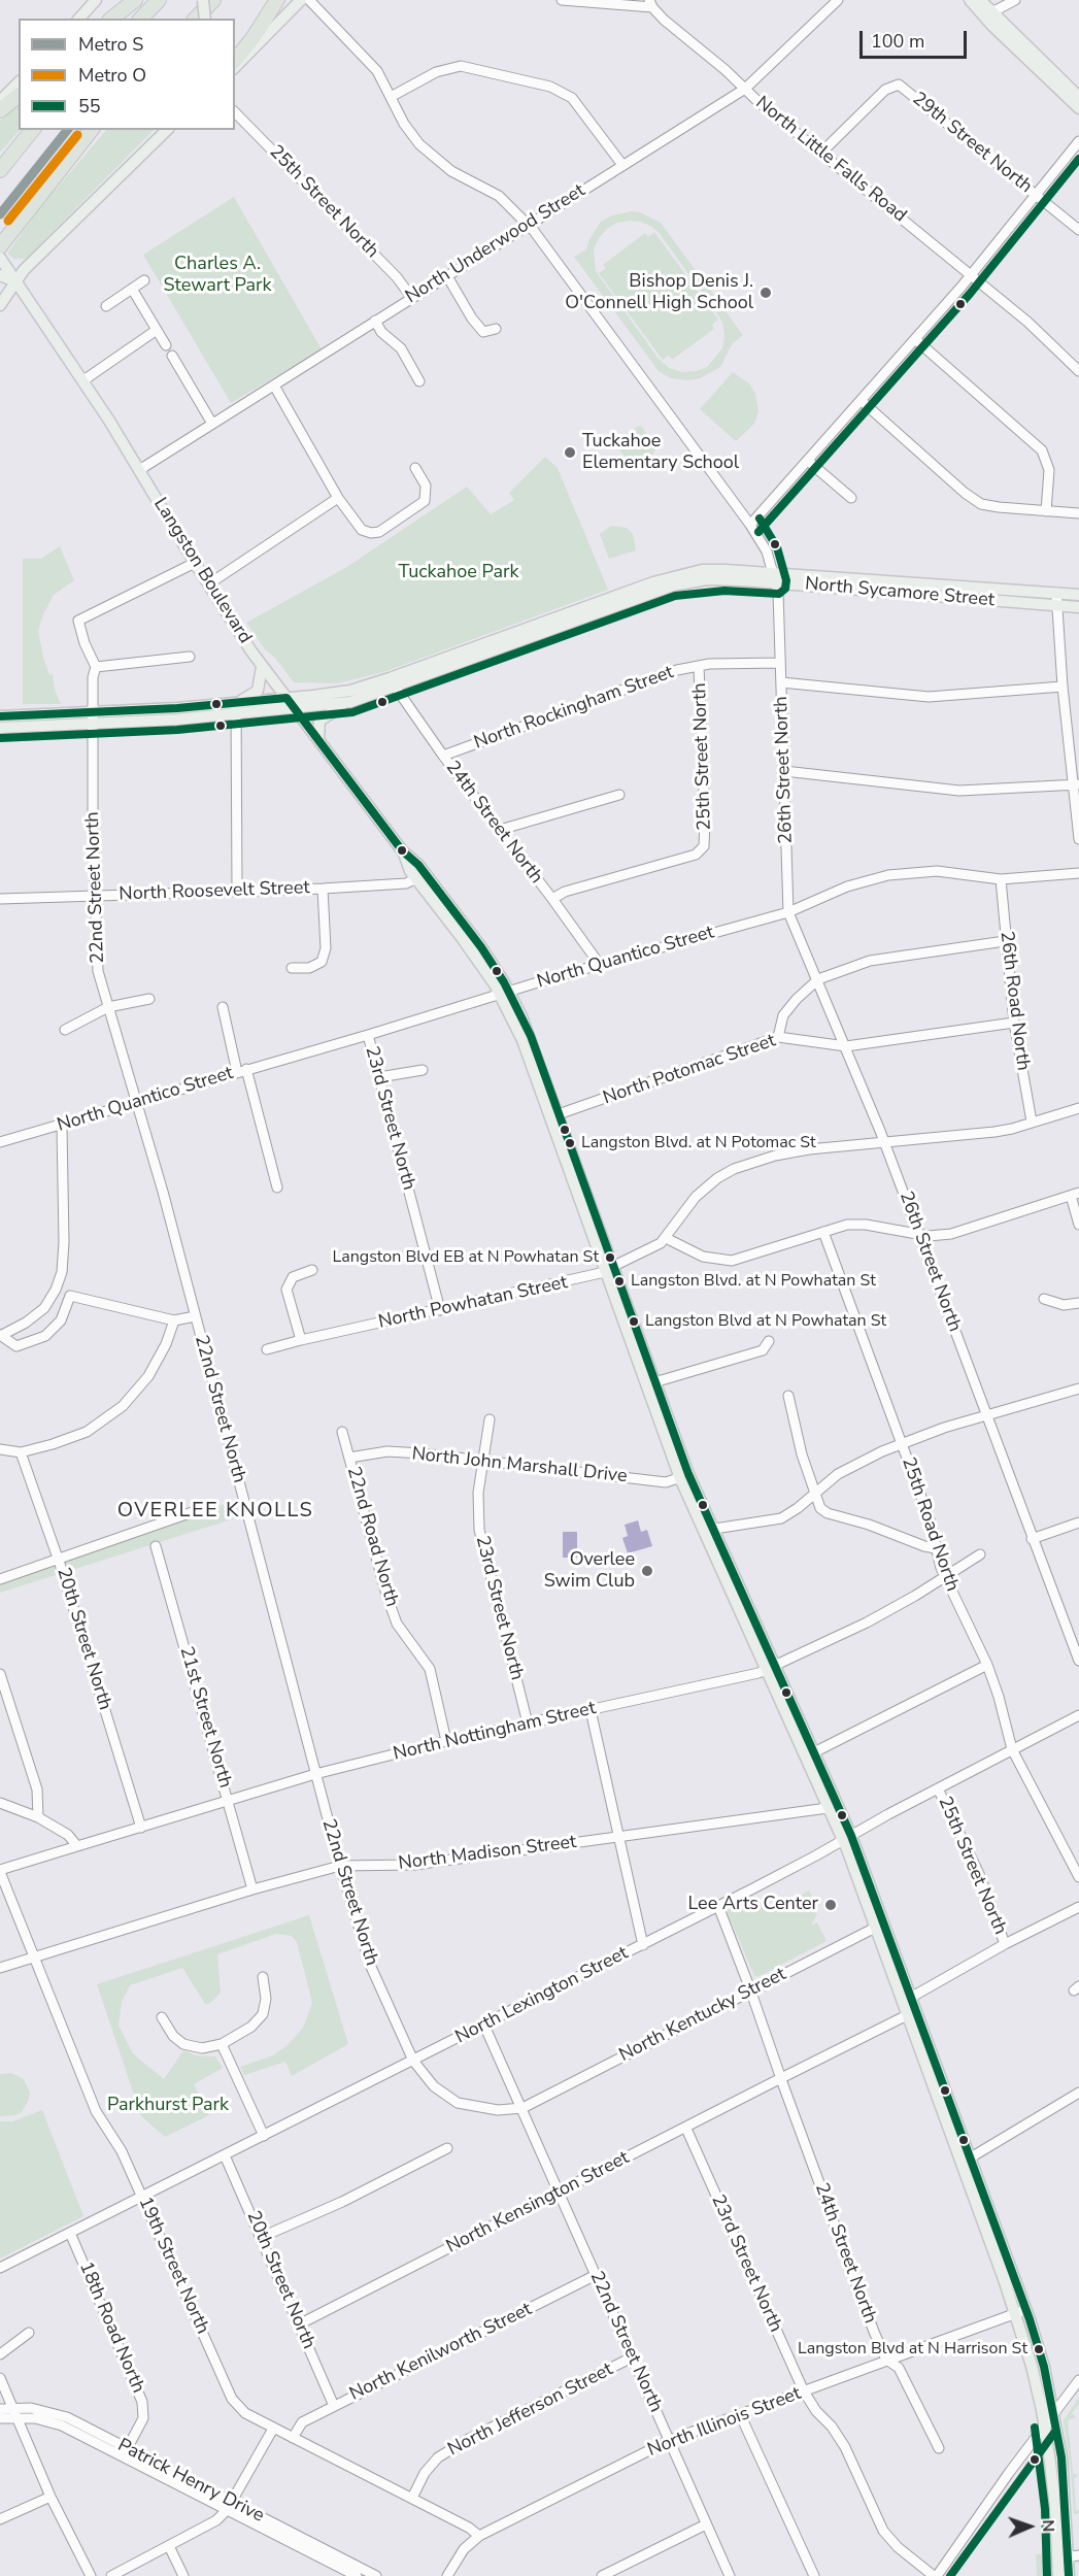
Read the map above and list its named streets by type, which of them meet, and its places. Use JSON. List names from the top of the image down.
{
  "streets": {
    "main road": ["Langston Boulevard", "North Sycamore Street"],
    "street": [
      "29th Street North",
      "North Little Falls Road",
      "25th Street North",
      "North Underwood Street",
      "North Rockingham Street",
      "26th Street North",
      "24th Street North",
      "22nd Street North",
      "North Roosevelt Street",
      "North Quantico Street",
      "26th Road North",
      "North Potomac Street",
      "23rd Street North",
      "North Powhatan Street",
      "North John Marshall Drive",
      "25th Road North",
      "22nd Road North",
      "20th Street North",
      "21st Street North",
      "North Nottingham Street",
      "North Madison Street",
      "North Lexington Street",
      "North Kentucky Street",
      "North Kensington Street",
      "19th Street North",
      "18th Road North",
      "North Kenilworth Street",
      "North Jefferson Street",
      "North Illinois Street",
      "Patrick Henry Drive"
    ]
  },
  "crossings": [
    ["29th Street North", "North Little Falls Road"],
    ["North Little Falls Road", "North Underwood Street"],
    ["25th Street North", "North Underwood Street"],
    ["25th Street North", "North Rockingham Street"],
    ["25th Street North", "24th Street North"],
    ["25th Street North", "North Lexington Street"],
    ["North Underwood Street", "Langston Boulevard"],
    ["North Underwood Street", "26th Street North"],
    ["Langston Boulevard", "North Sycamore Street"],
    ["Langston Boulevard", "North Roosevelt Street"],
    ["Langston Boulevard", "North Quantico Street"],
    ["Langston Boulevard", "North Potomac Street"],
    ["Langston Boulevard", "North Powhatan Street"],
    ["Langston Boulevard", "North John Marshall Drive"],
    ["Langston Boulevard", "North Nottingham Street"],
    ["Langston Boulevard", "North Madison Street"],
    ["Langston Boulevard", "North Lexington Street"],
    ["Langston Boulevard", "North Kentucky Street"],
    ["Langston Boulevard", "North Kensington Street"],
    ["Langston Boulevard", "North Illinois Street"],
    ["North Sycamore Street", "26th Street North"],
    ["North Sycamore Street", "24th Street North"],
    ["North Sycamore Street", "22nd Street North"],
    ["North Rockingham Street", "26th Street North"],
    ["North Rockingham Street", "24th Street North"],
    ["26th Street North", "North Quantico Street"],
    ["26th Street North", "North Potomac Street"],
    ["26th Street North", "North Powhatan Street"],
    ["24th Street North", "North Quantico Street"],
    ["24th Street North", "North Lexington Street"],
    ["24th Street North", "North Kentucky Street"],
    ["24th Street North", "North Kensington Street"],
    ["24th Street North", "North Illinois Street"],
    ["22nd Street North", "North Roosevelt Street"],
    ["22nd Street North", "North Quantico Street"],
    ["22nd Street North", "North Nottingham Street"],
    ["22nd Street North", "North Madison Street"],
    ["22nd Street North", "North Lexington Street"],
    ["22nd Street North", "North Kentucky Street"],
    ["22nd Street North", "North Kensington Street"],
    ["22nd Street North", "North Kenilworth Street"],
    ["22nd Street North", "North Jefferson Street"],
    ["22nd Street North", "North Illinois Street"],
    ["North Quantico Street", "26th Road North"],
    ["North Quantico Street", "23rd Street North"],
    ["26th Road North", "North Potomac Street"],
    ["26th Road North", "North Powhatan Street"],
    ["23rd Street North", "North Powhatan Street"],
    ["23rd Street North", "North John Marshall Drive"],
    ["23rd Street North", "North Nottingham Street"],
    ["23rd Street North", "North Kensington Street"],
    ["23rd Street North", "North Illinois Street"],
    ["North John Marshall Drive", "22nd Road North"],
    ["25th Road North", "North Nottingham Street"],
    ["25th Road North", "North Lexington Street"],
    ["22nd Road North", "North Nottingham Street"],
    ["20th Street North", "North Nottingham Street"],
    ["20th Street North", "North Lexington Street"],
    ["20th Street North", "North Kensington Street"],
    ["20th Street North", "North Kenilworth Street"],
    ["21st Street North", "North Nottingham Street"],
    ["21st Street North", "North Madison Street"],
    ["North Nottingham Street", "19th Street North"],
    ["North Madison Street", "19th Street North"],
    ["North Lexington Street", "19th Street North"],
    ["North Lexington Street", "18th Road North"],
    ["19th Street North", "North Kenilworth Street"],
    ["19th Street North", "North Jefferson Street"],
    ["19th Street North", "North Illinois Street"],
    ["18th Road North", "Patrick Henry Drive"]
  ],
  "districts": ["OVERLEE KNOLLS"],
  "parks": ["Charles A. Stewart Park", "Tuckahoe Park", "Parkhurst Park"],
  "places": [
    "Bishop Denis J. O'Connell High School",
    "Tuckahoe Elementary School",
    "Langston Blvd. at N Potomac St",
    "Langston Blvd EB at N Powhatan St",
    "Langston Blvd. at N Powhatan St",
    "Langston Blvd at N Powhatan St",
    "Overlee Swim Club",
    "Lee Arts Center",
    "Langston Blvd at N Harrison St"
  ],
  "lines": ["metro line S", "metro line O", "transit line 55"],
  "legend": ["Metro S", "Metro O", "55"],
  "scale_bar": "100 m",
  "north": "right"
}
